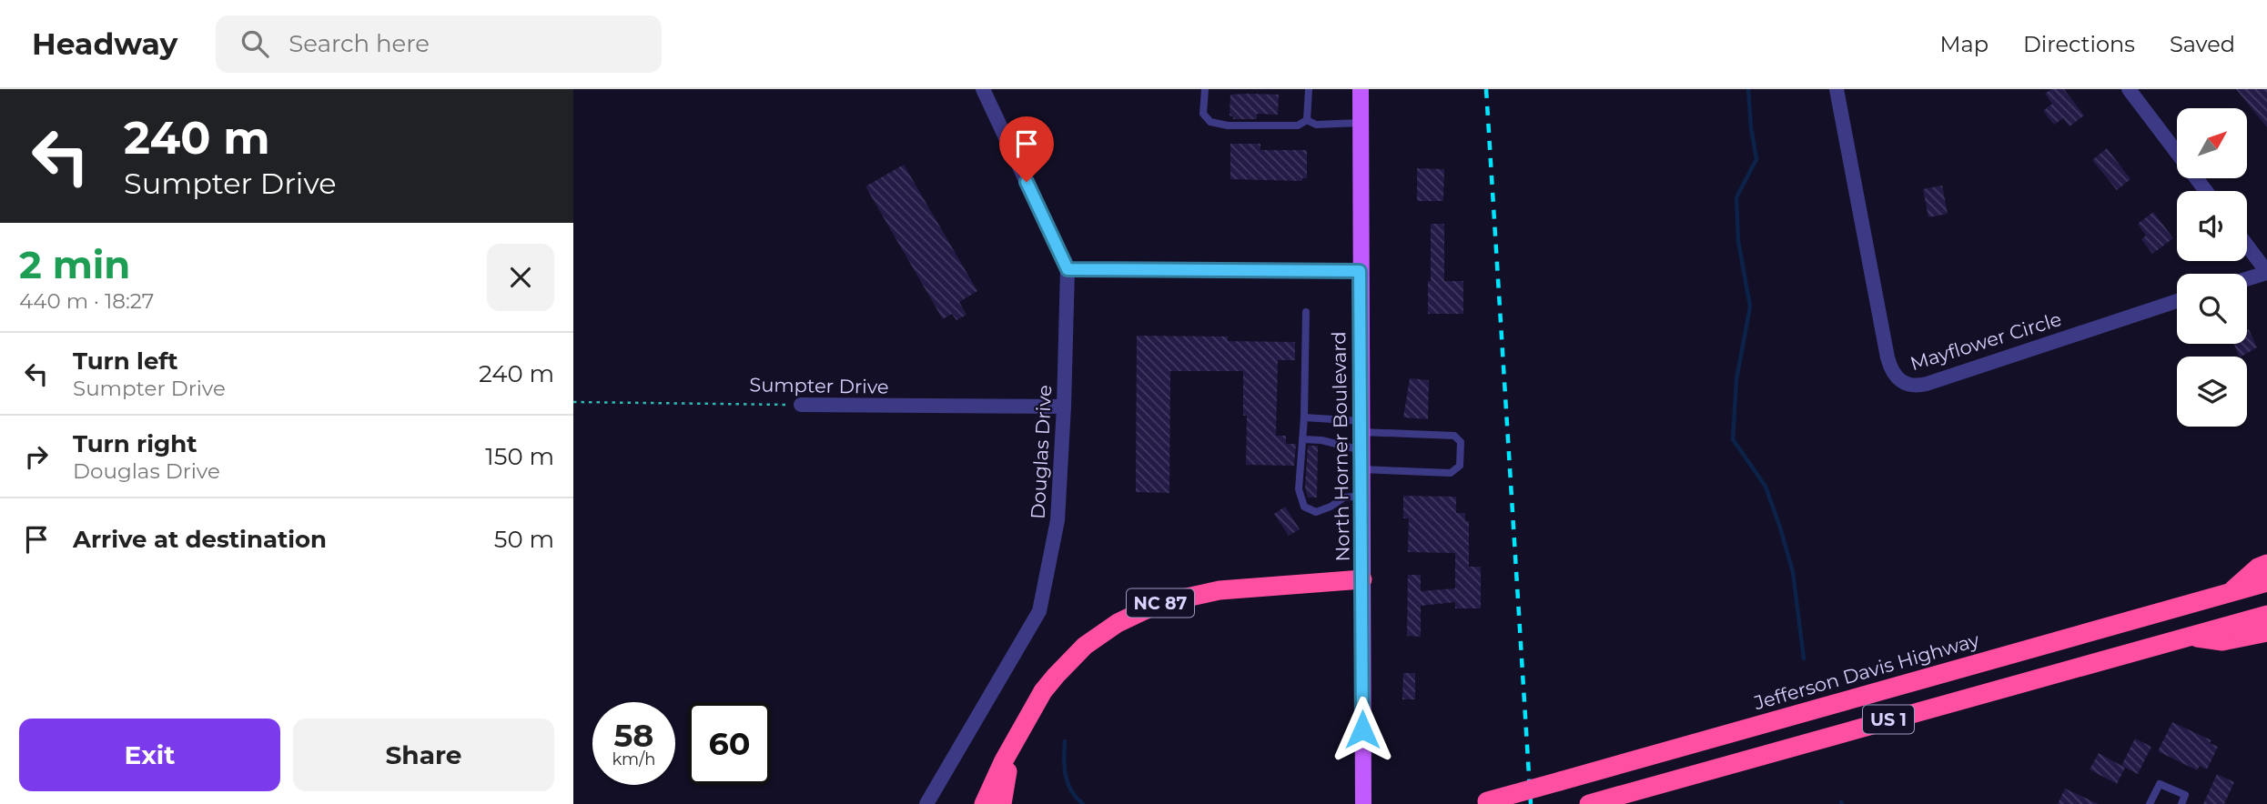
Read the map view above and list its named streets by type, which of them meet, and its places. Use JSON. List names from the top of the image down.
{
  "streets": {
    "highway": ["NC 87", "Jefferson Davis Highway", "US 1"],
    "main road": ["North Horner Boulevard"],
    "street": ["Mayflower Circle", "Sumpter Drive", "Douglas Drive"]
  },
  "crossings": [
    ["Sumpter Drive", "Douglas Drive"],
    ["North Horner Boulevard", "NC 87"]
  ],
  "north": "top right",
  "page": {
    "header": "Headway",
    "search": "Search here",
    "nav": ["Map", "Directions", "Saved"],
    "turn": ["240 m", "Sumpter Drive"],
    "heading": ["2 min", "440 m · 18:27"],
    "list": [
      {
        "name": "Turn left",
        "note": "Sumpter Drive",
        "value": "240 m"
      },
      {
        "name": "Turn right",
        "note": "Douglas Drive",
        "value": "150 m"
      },
      {
        "name": "Arrive at destination",
        "value": "50 m"
      }
    ],
    "speed": "58 km/h",
    "limit": "60",
    "buttons": ["Exit", "Share"]
  }
}
